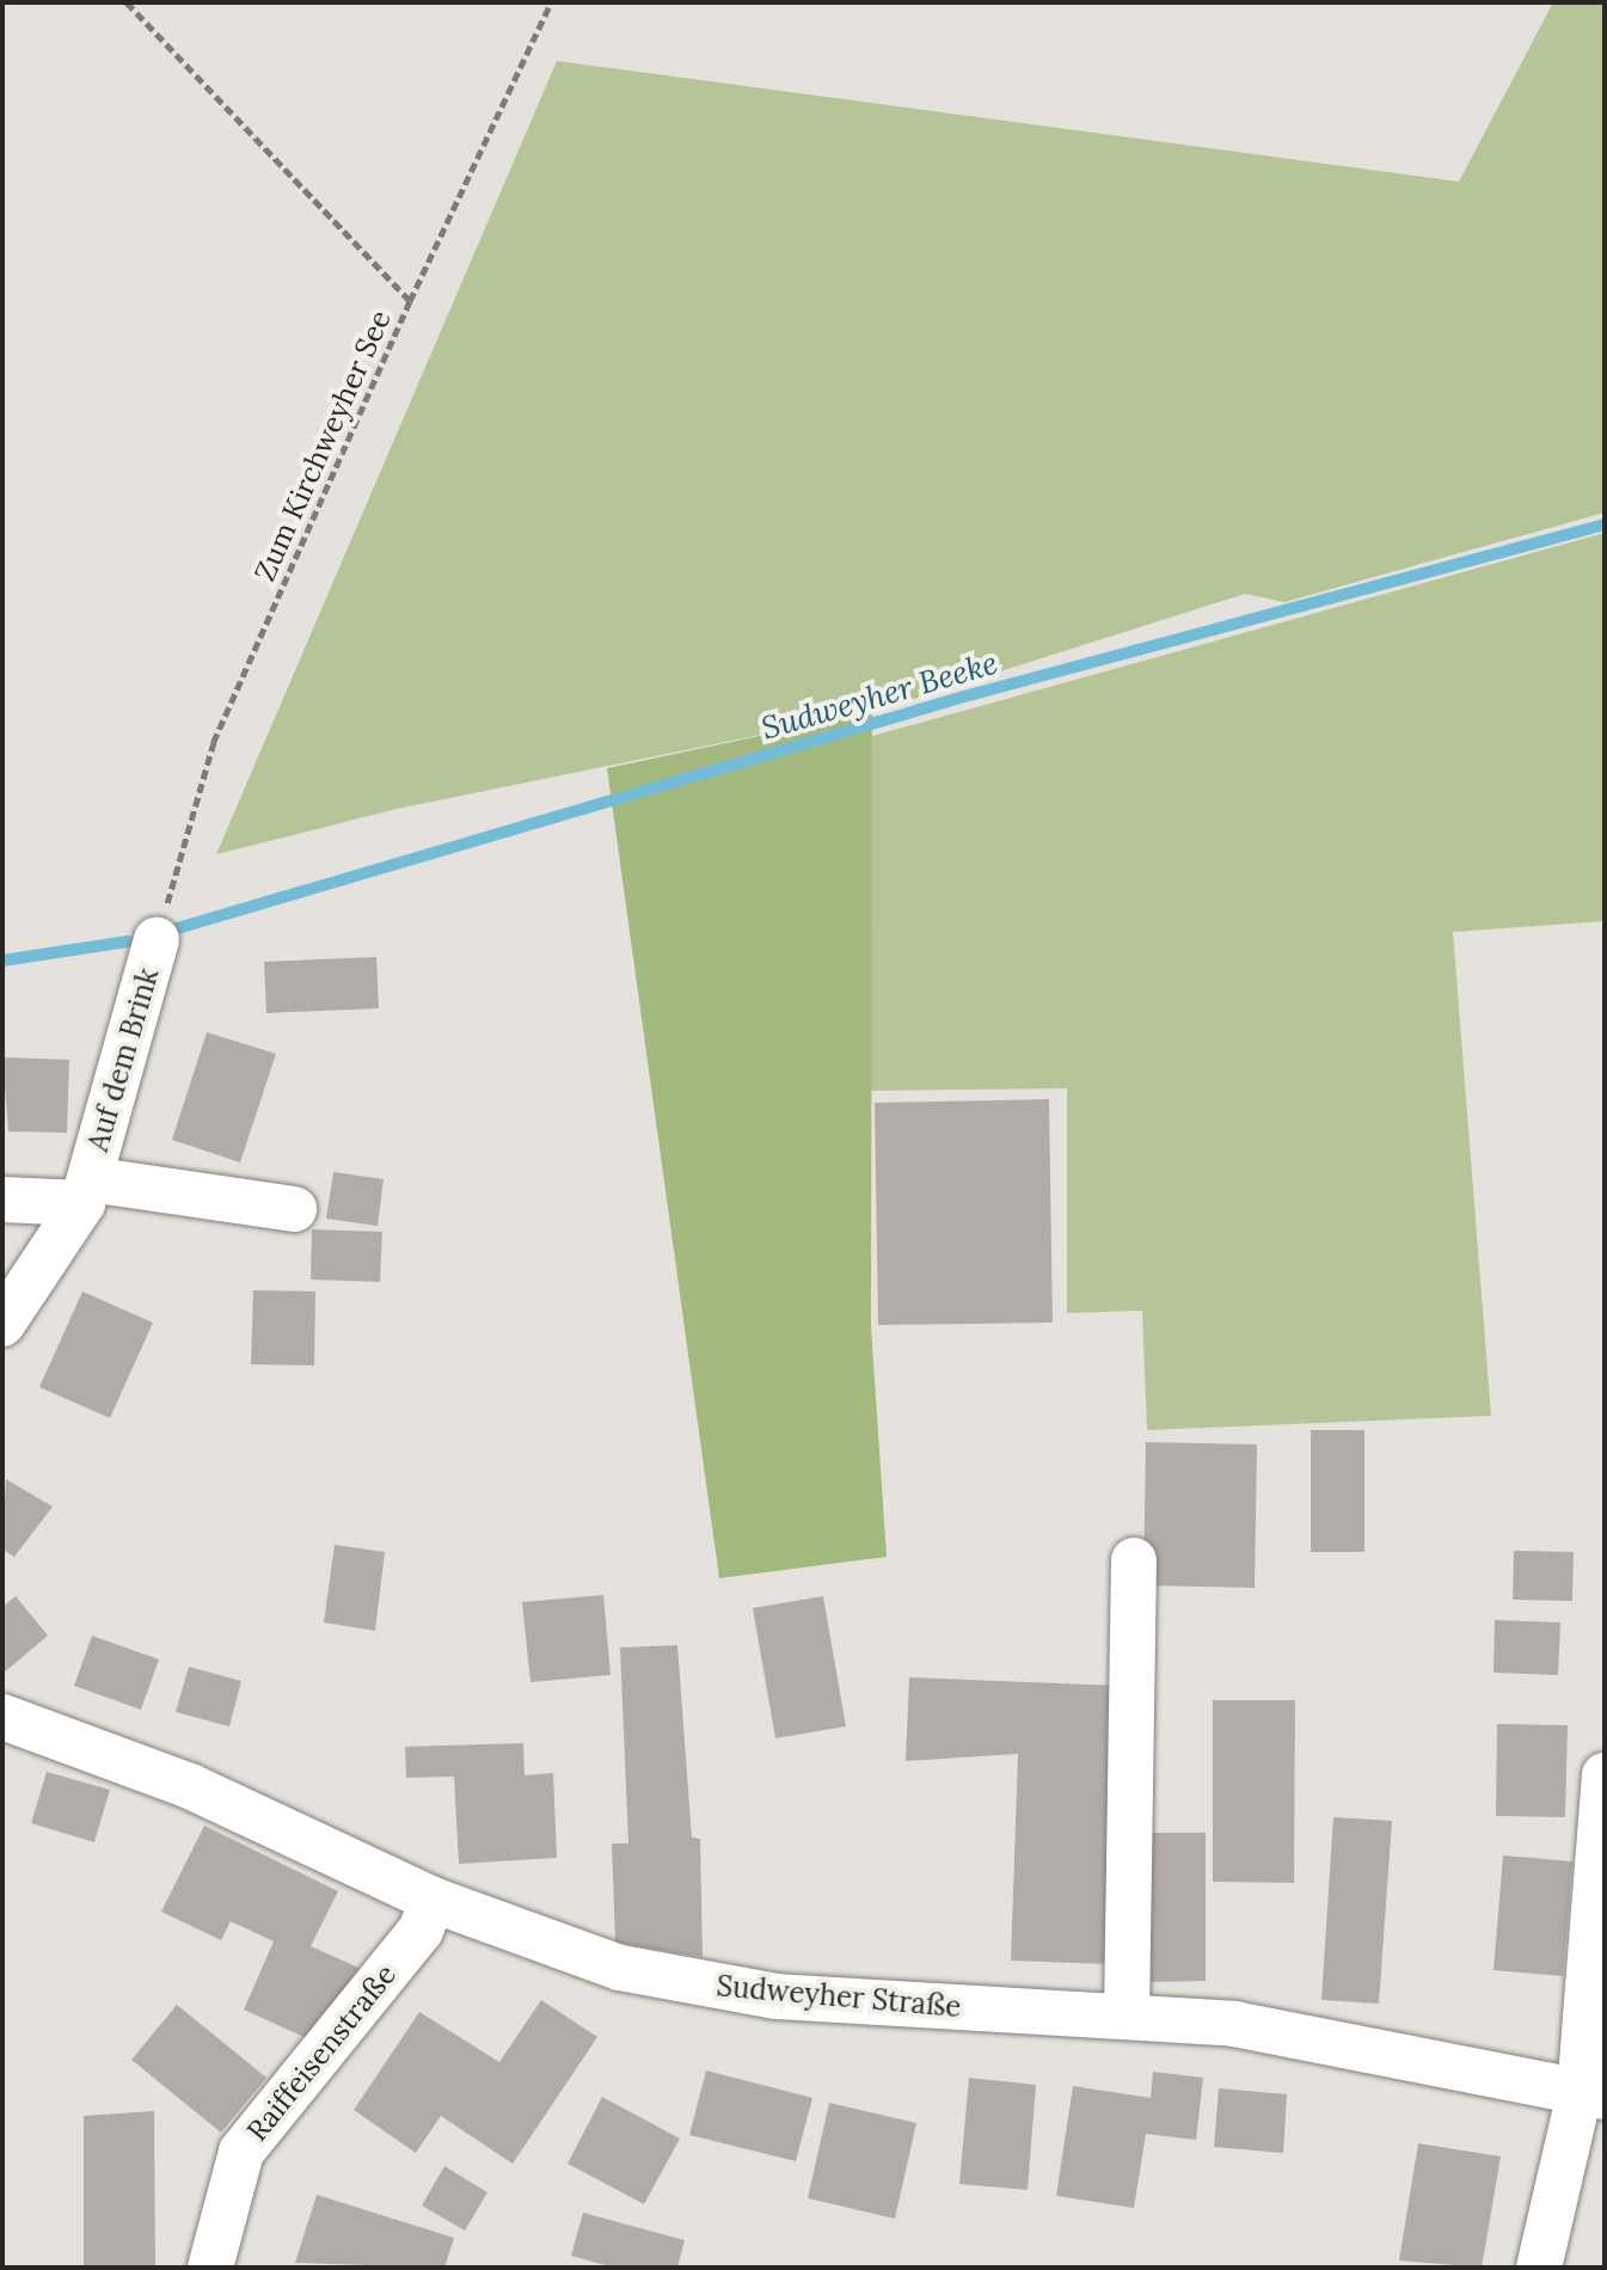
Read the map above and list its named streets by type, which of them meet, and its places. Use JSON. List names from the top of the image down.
{
  "streets": {
    "street": ["Auf dem Brink", "Sudweyher Straße", "Raiffeisenstraße"],
    "path": ["Zum Kirchweyher See"]
  },
  "crossings": [
    ["Zum Kirchweyher See", "Auf dem Brink"],
    ["Sudweyher Straße", "Raiffeisenstraße"]
  ],
  "water": ["Sudweyher Beeke"]
}
